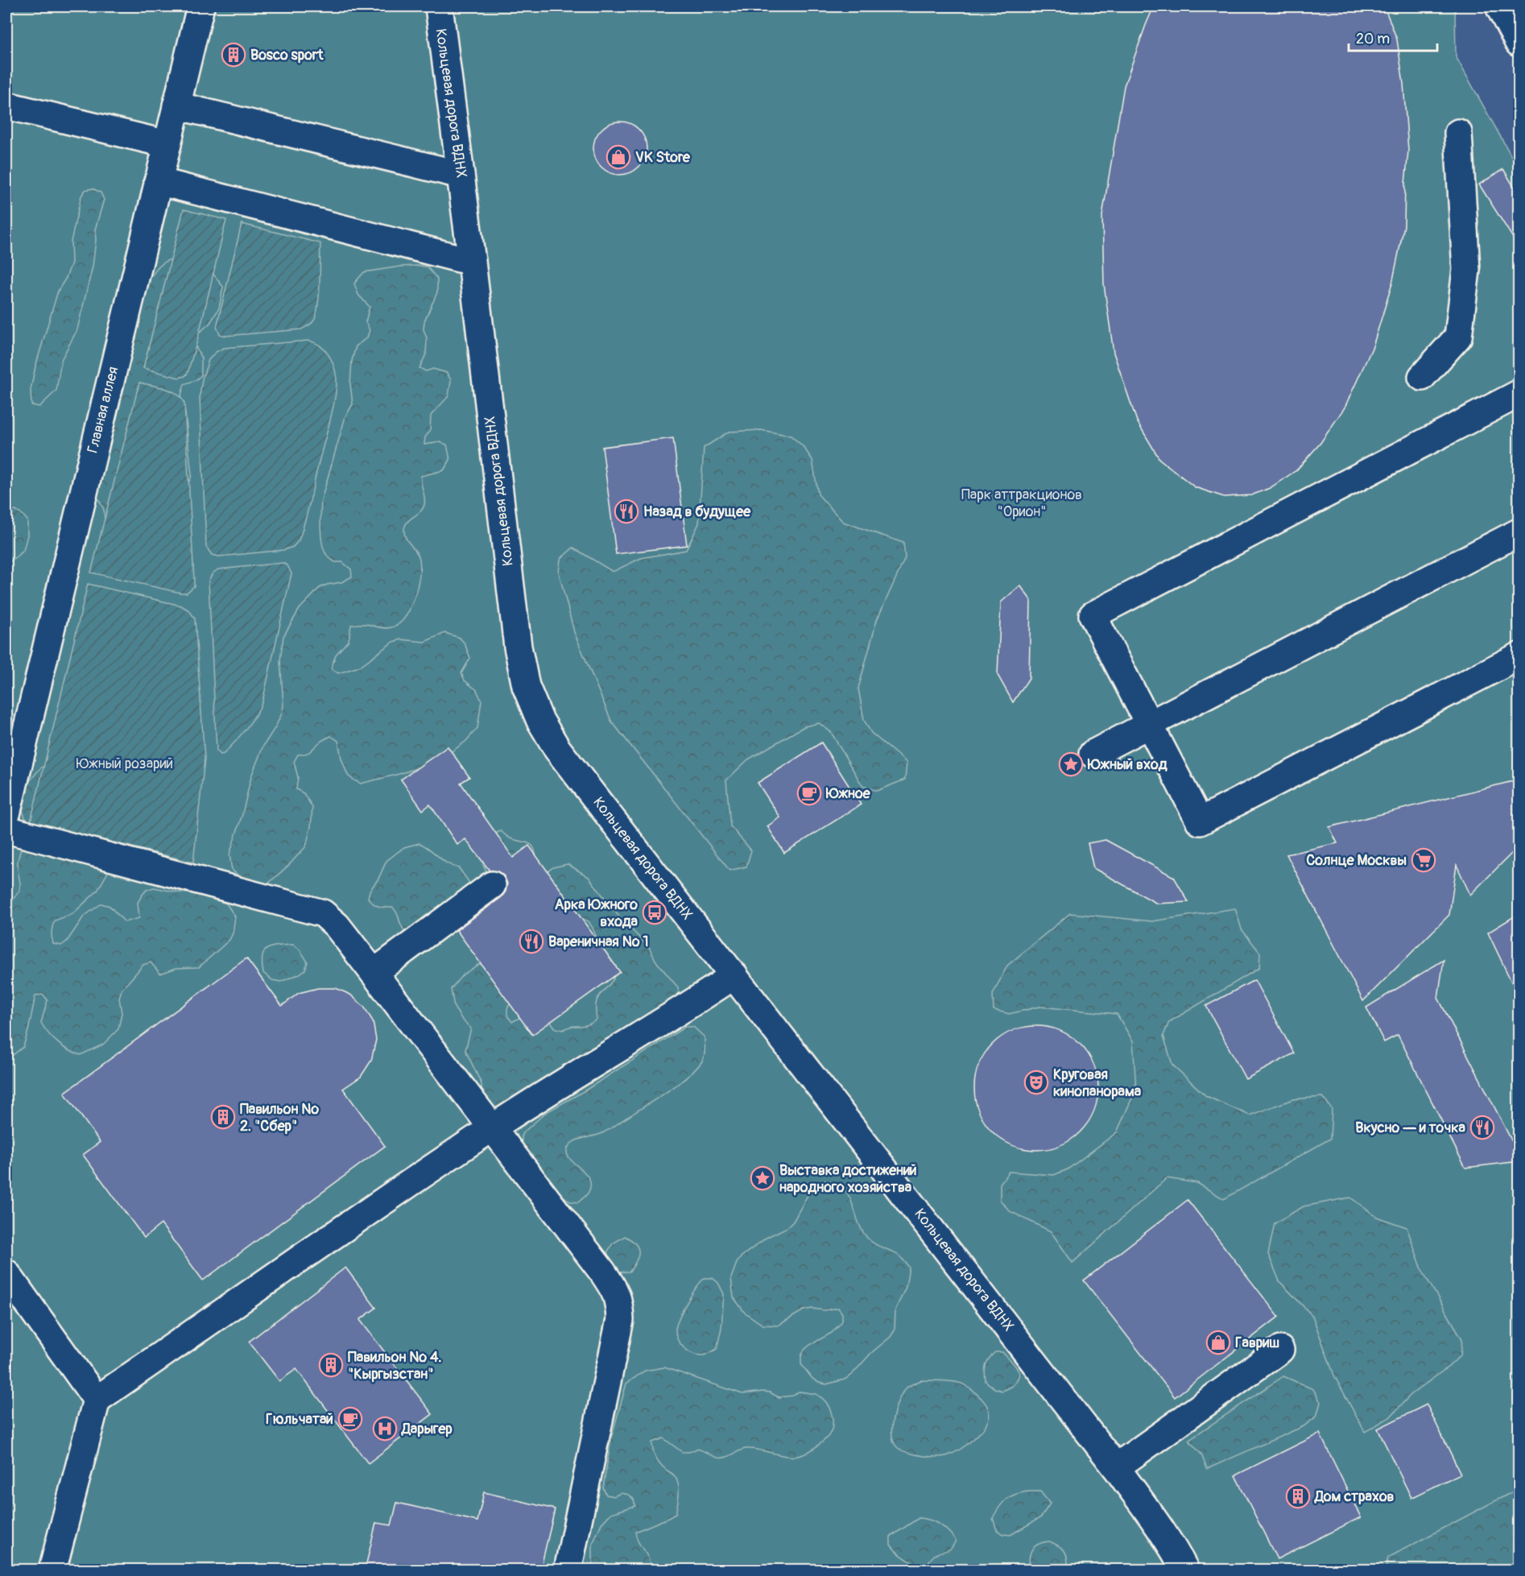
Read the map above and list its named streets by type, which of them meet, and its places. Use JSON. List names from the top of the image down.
{
  "streets": {
    "street": ["Кольцевая дорога ВДНХ", "Главная аллея"]
  },
  "parks": ["Парк аттракционов \"Орион\"", "Южный розарий"],
  "places": {
    "building": [
      "Bosco sport",
      "Павильон № 2. \"Сбер\"",
      "Павильон № 4. \"Кыргызстан\"",
      "Дом страхов"
    ],
    "shop": ["VK Store", "Гавриш"],
    "restaurant": ["Назад в будущее", "Вареничная № 1", "Вкусно — и точка"],
    "place": ["Южный вход", "Выставка достижений народного хозяйства"],
    "cafe": ["Южное", "Гюльчатай"],
    "supermarket": ["Солнце Москвы"],
    "bus stop": ["Арка Южного входа"],
    "theatre": ["Круговая кинопанорама"],
    "hospital": ["Дарыгер"]
  },
  "scale_bar": "20 m"
}
